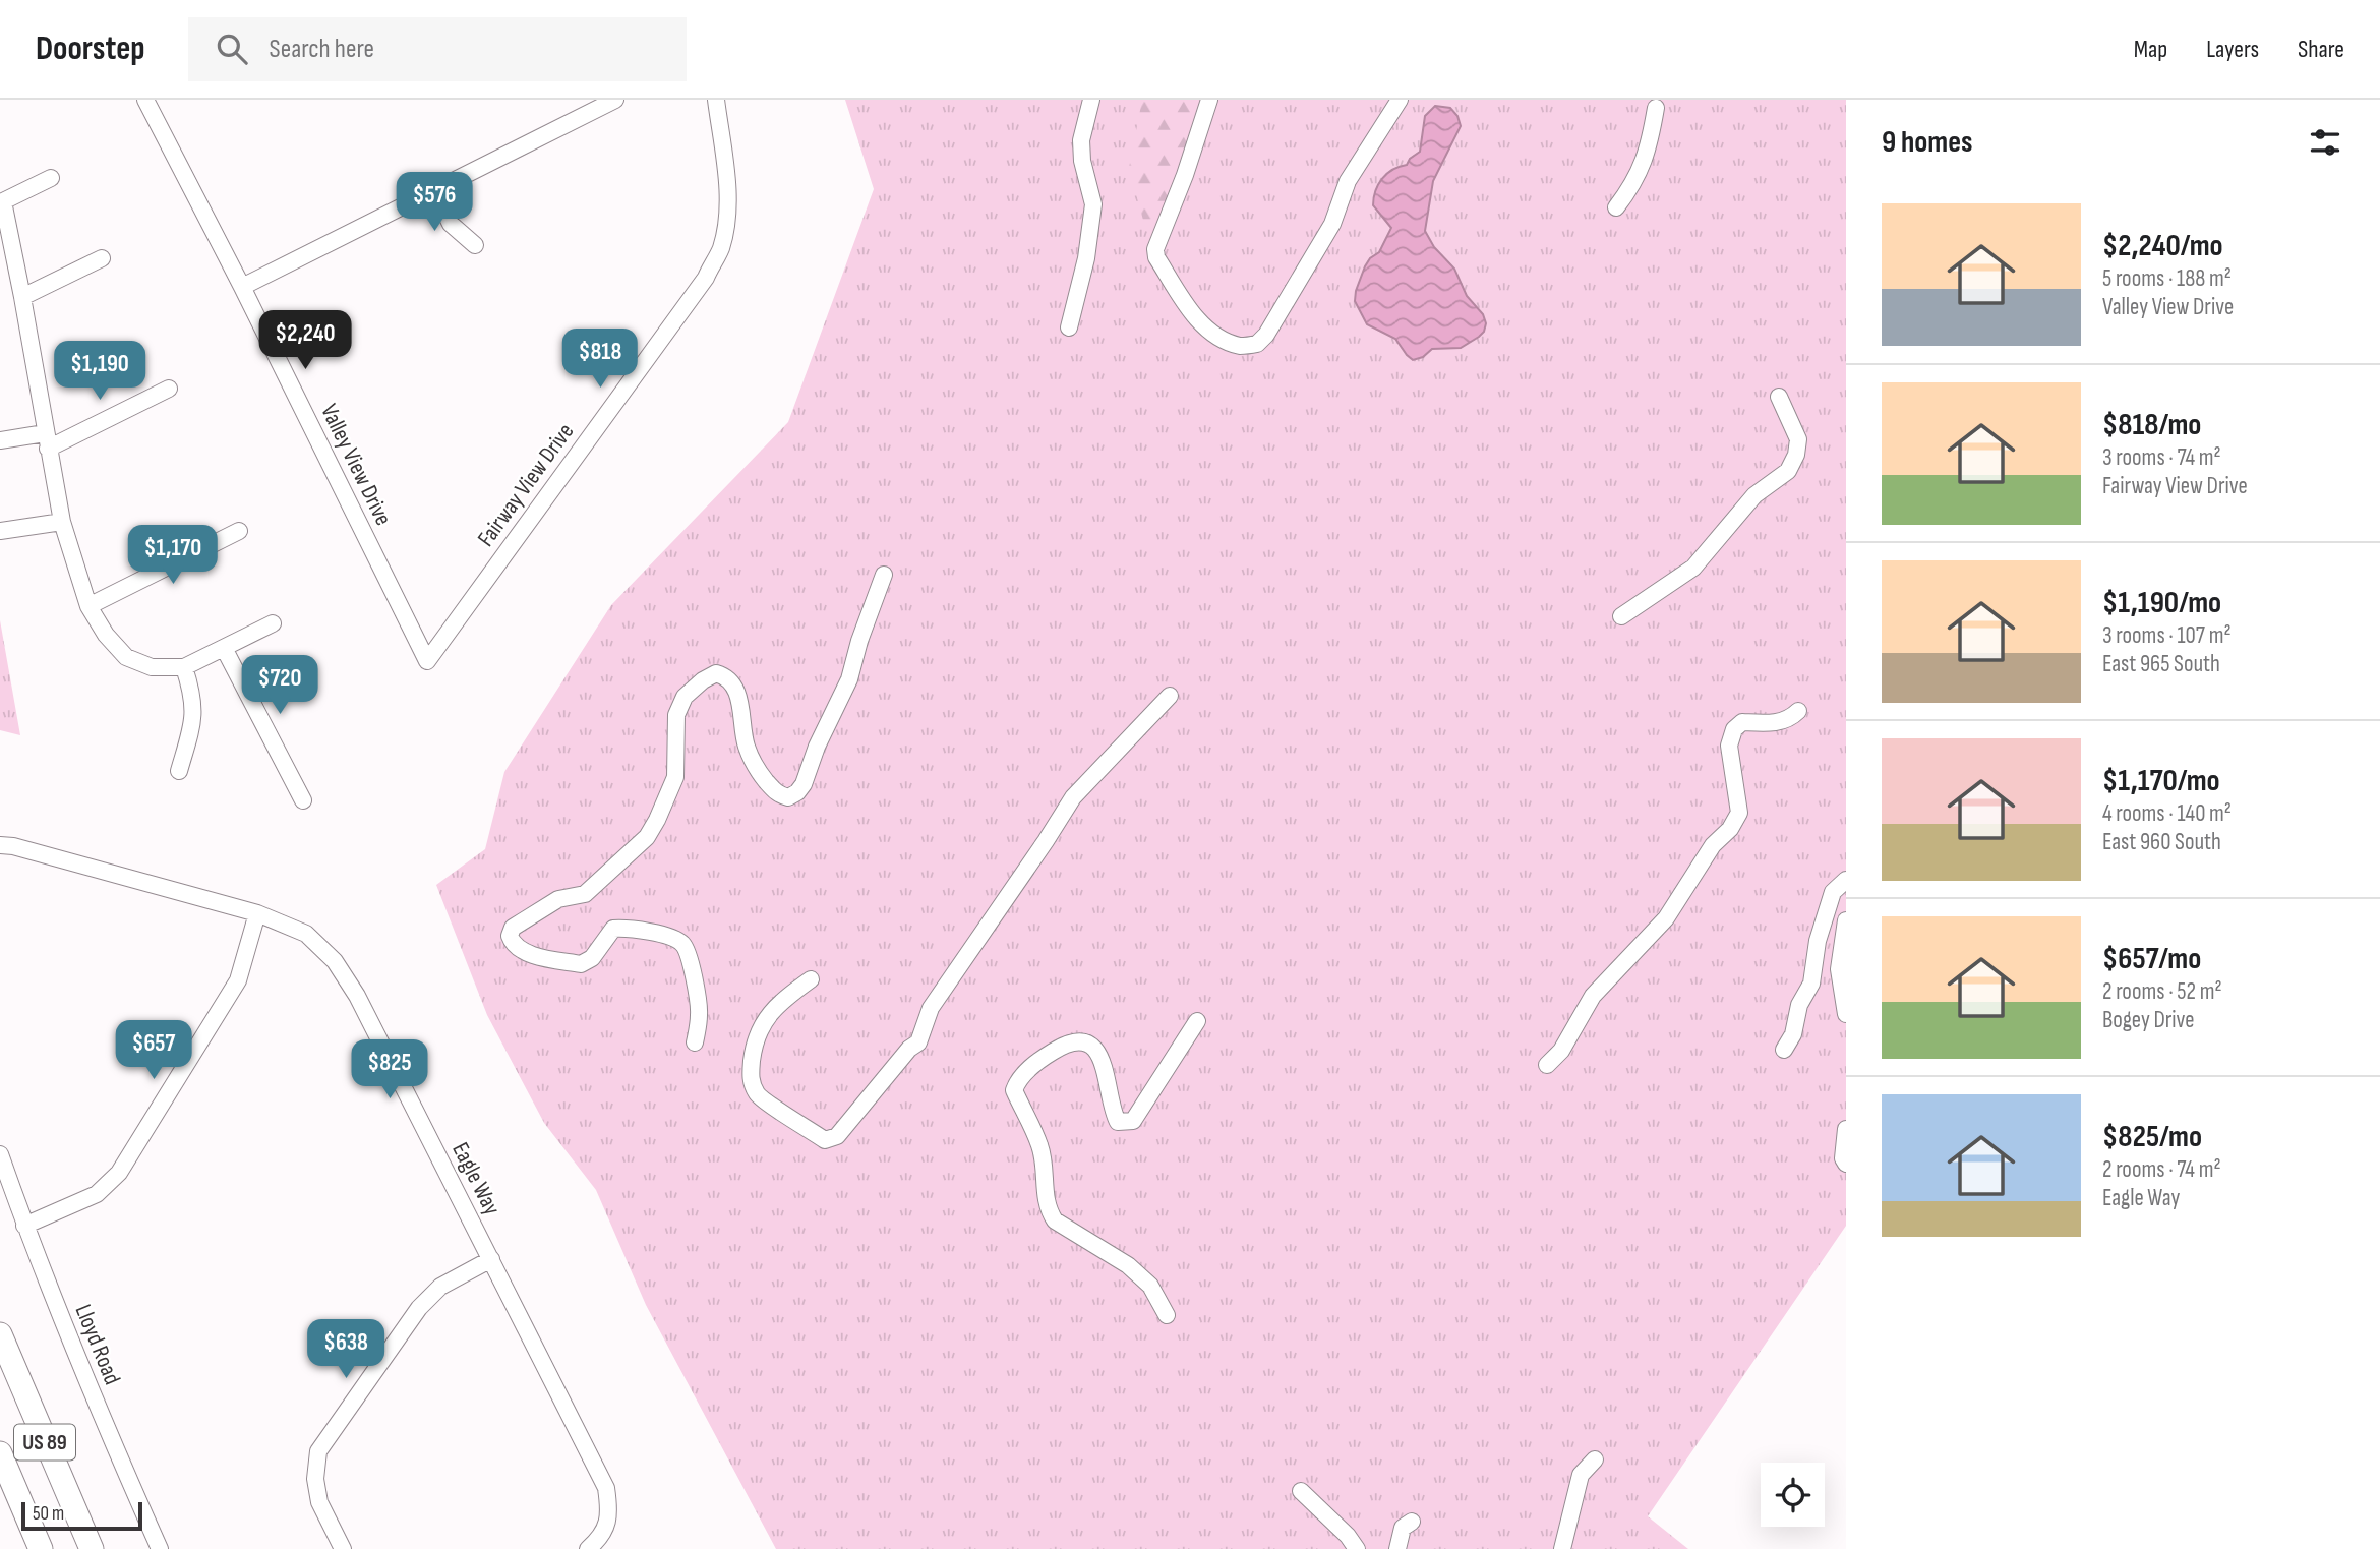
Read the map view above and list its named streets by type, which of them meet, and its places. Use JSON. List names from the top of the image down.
{
  "streets": {
    "highway": ["US 89"],
    "street": [
      "Valley View Drive",
      "Fairway View Drive",
      "Eagle Way",
      "Lloyd Road"
    ]
  },
  "crossings": [
    ["Valley View Drive", "Fairway View Drive"]
  ],
  "scale_bar": "50 m",
  "page": {
    "header": "Doorstep",
    "search": "Search here",
    "nav": ["Map", "Layers", "Share"],
    "heading": "9 homes",
    "price": [
      "$576",
      "$2,240",
      "$818",
      "$1,190",
      "$1,170",
      "$720",
      "$657",
      "$825",
      "$638"
    ],
    "list": [
      {
        "name": "$2,240/mo",
        "note": "5 rooms · 188 m² · Valley View Drive"
      },
      {
        "name": "$818/mo",
        "note": "3 rooms · 74 m² · Fairway View Drive"
      },
      {
        "name": "$1,190/mo",
        "note": "3 rooms · 107 m² · East 965 South"
      },
      {
        "name": "$1,170/mo",
        "note": "4 rooms · 140 m² · East 960 South"
      },
      {
        "name": "$657/mo",
        "note": "2 rooms · 52 m² · Bogey Drive"
      },
      {
        "name": "$825/mo",
        "note": "2 rooms · 74 m² · Eagle Way"
      }
    ],
    "scale": "50 m"
  }
}
